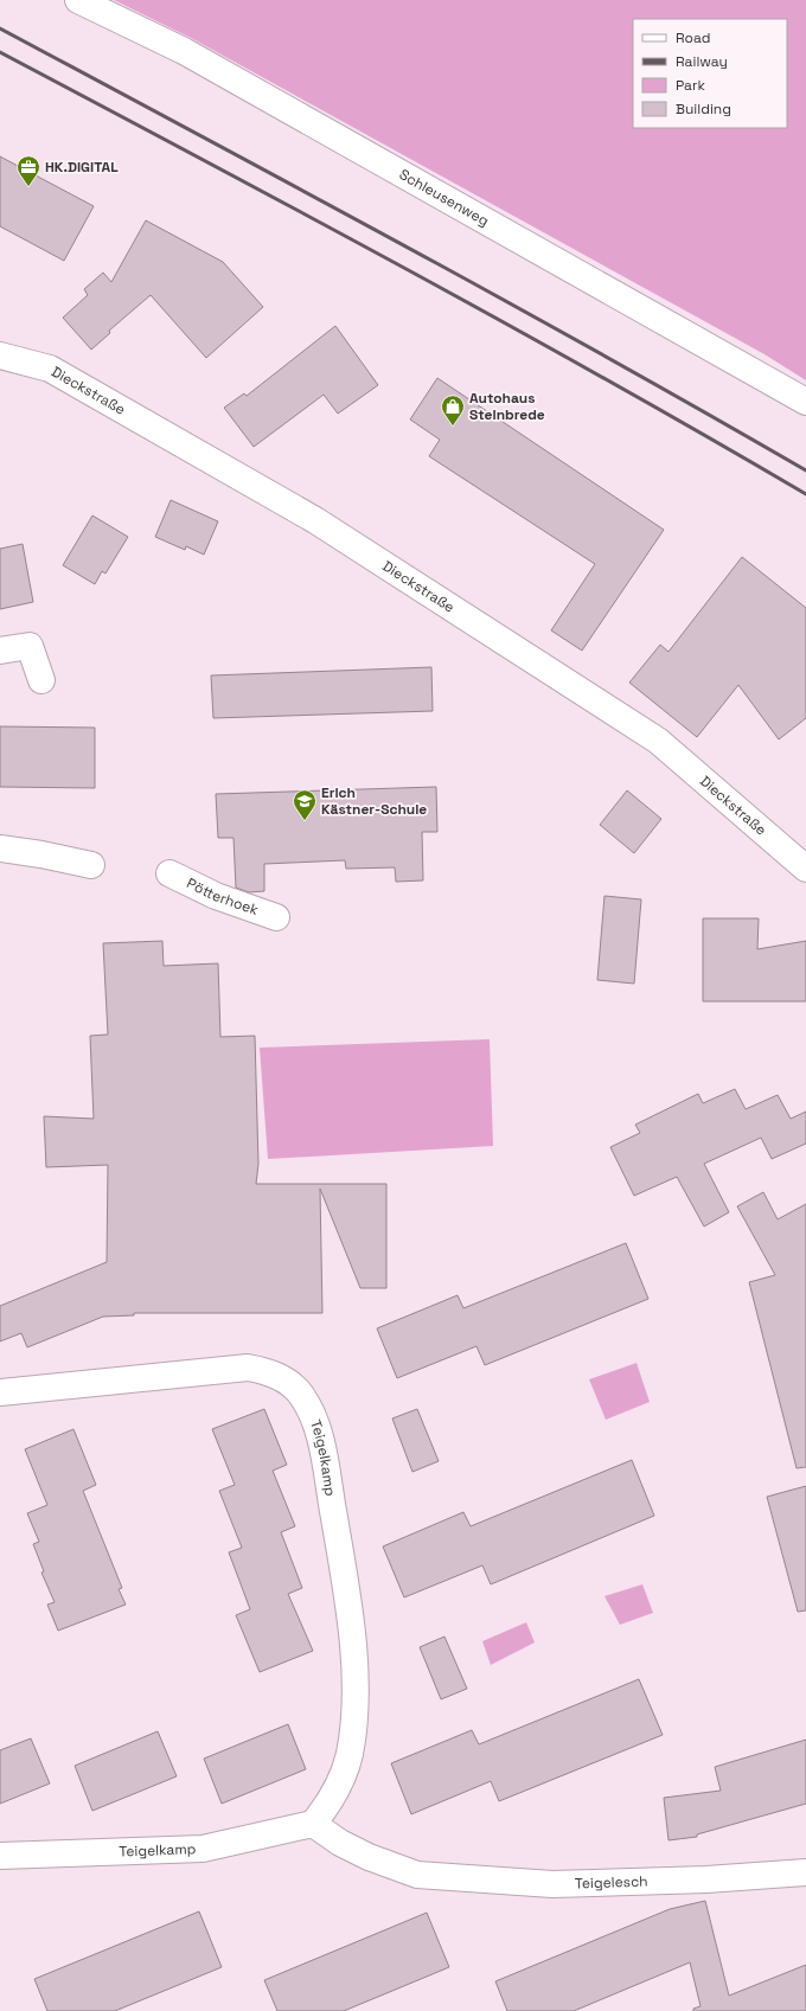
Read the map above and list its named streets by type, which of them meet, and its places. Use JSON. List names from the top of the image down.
{
  "streets": {
    "street": [
      "Schleusenweg",
      "Dieckstraße",
      "Pötterhoek",
      "Teigelkamp",
      "Teigelesch"
    ]
  },
  "crossings": [
    ["Teigelkamp", "Teigelesch"]
  ],
  "places": {
    "office": ["HK.DIGITAL"],
    "shop": ["Autohaus Steinbrede"],
    "school or university": ["Erich Kästner-Schule"]
  },
  "legend": [
    "Road",
    "Railway",
    "Park",
    "Building"
  ]
}
